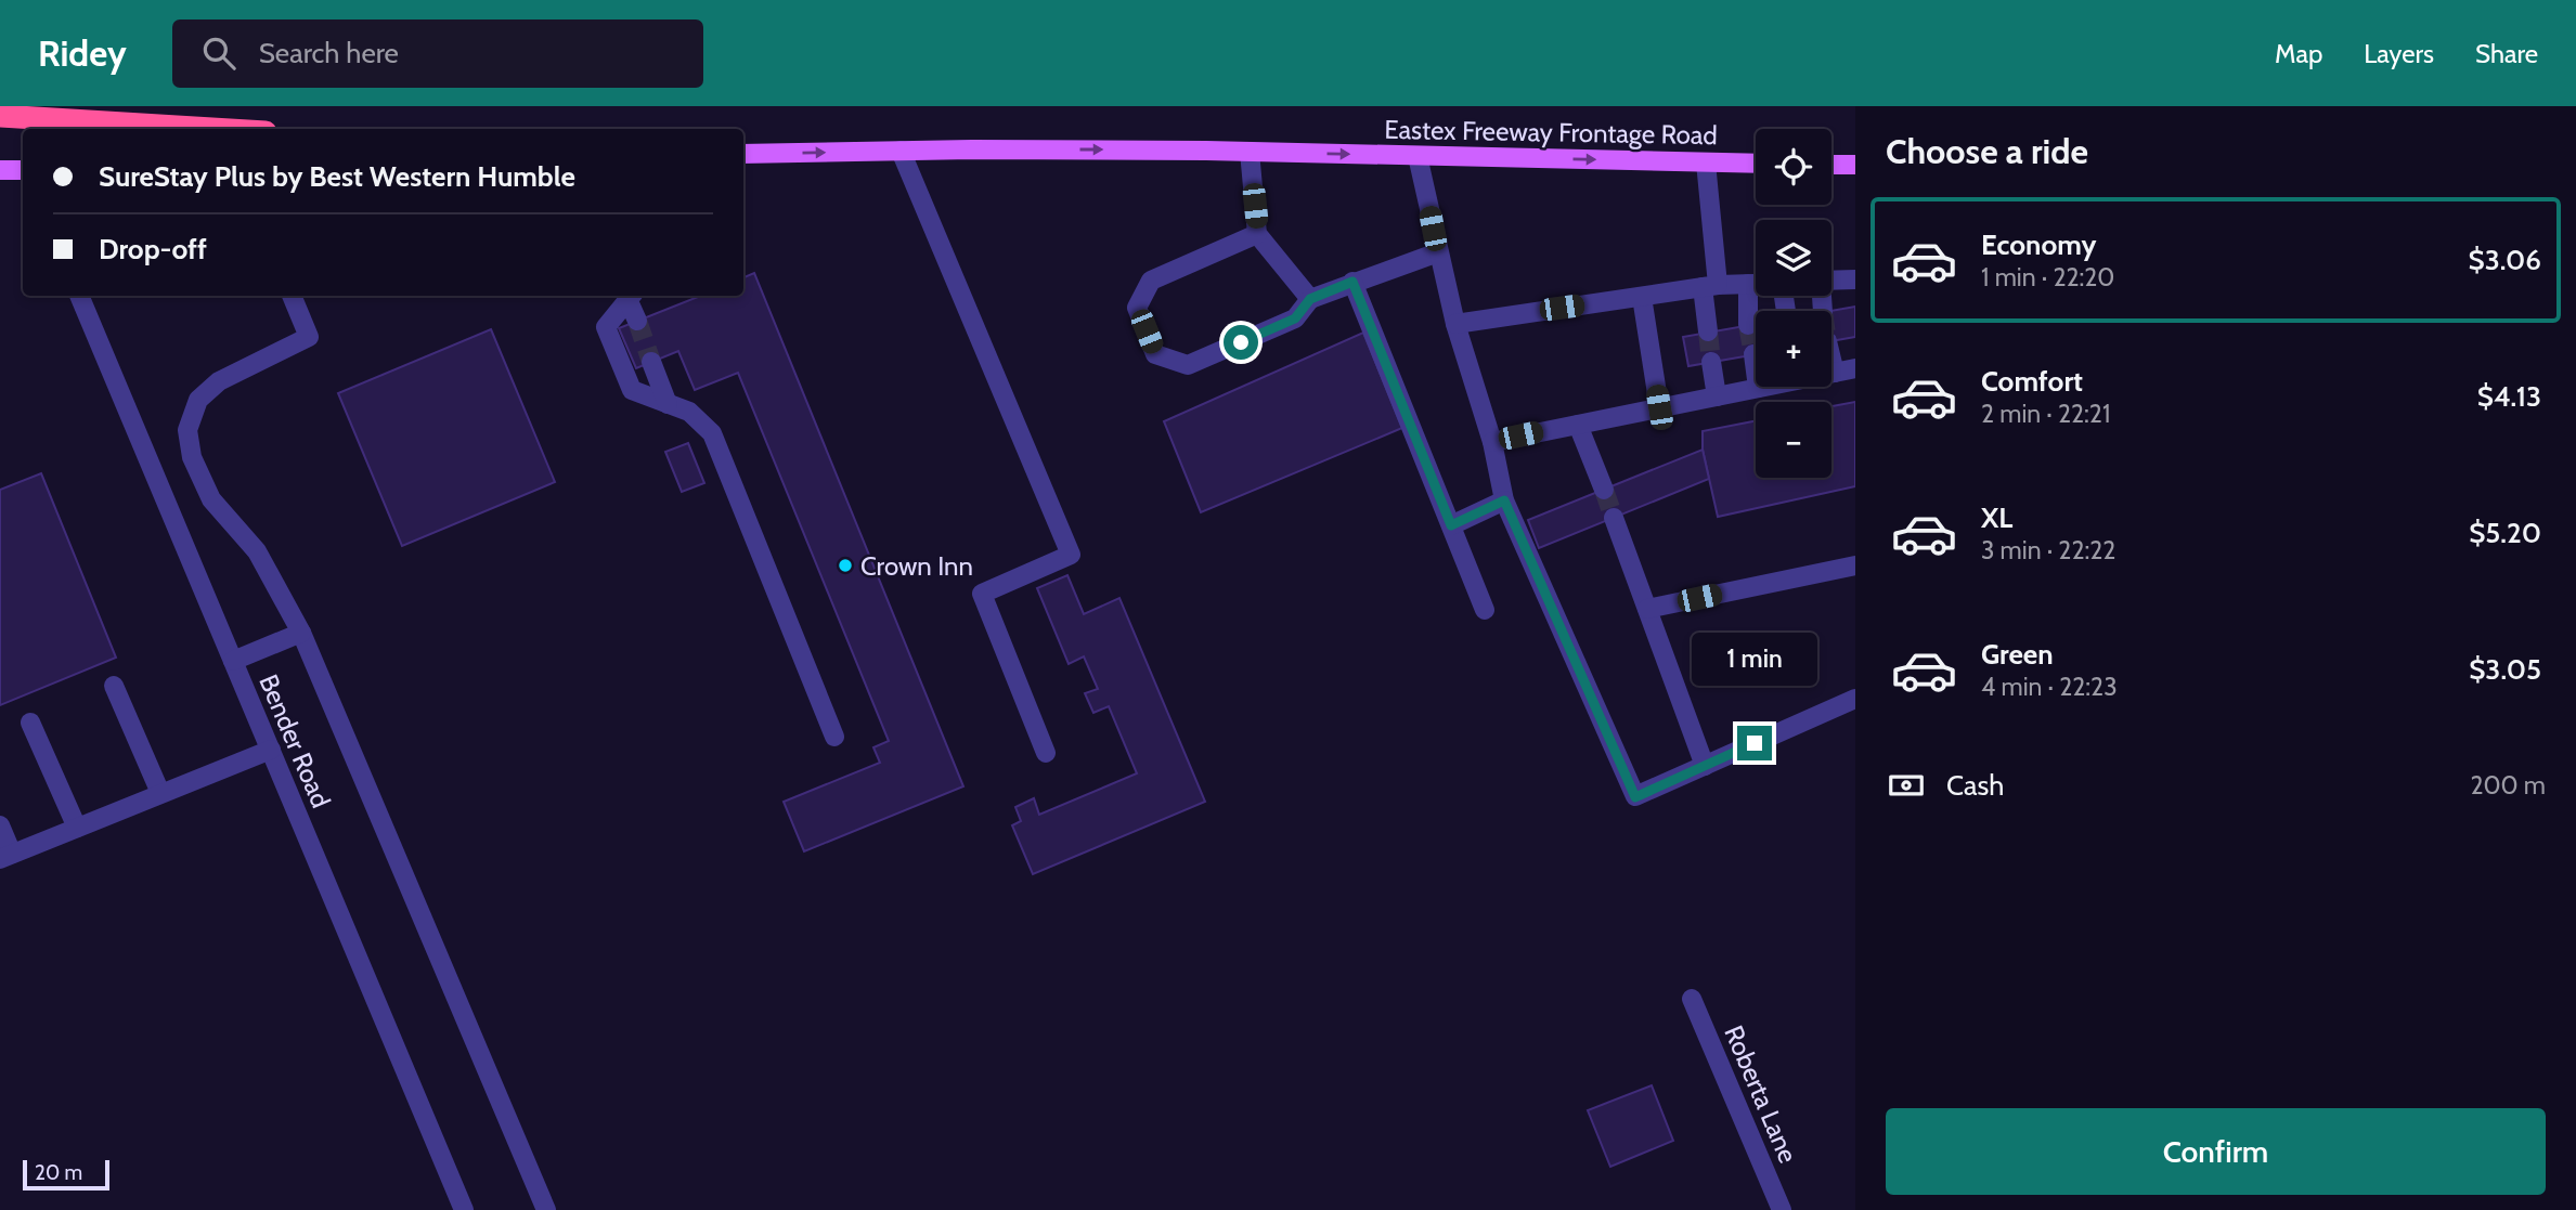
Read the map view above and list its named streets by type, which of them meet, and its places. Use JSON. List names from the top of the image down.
{
  "streets": {
    "main road": ["Eastex Freeway Frontage Road"],
    "street": ["Bender Road", "Roberta Lane"]
  },
  "one_way": ["Eastex Freeway Frontage Road"],
  "places": ["Crown Inn"],
  "scale_bar": "20 m",
  "page": {
    "header": "Ridey",
    "search": "Search here",
    "nav": ["Map", "Layers", "Share"],
    "heading": "Choose a ride",
    "map_buttons": ["+", "−"],
    "banner": ["SureStay Plus by Best Western Humble", "Drop-off"],
    "list": [
      {
        "name": "Economy",
        "note": "1 min · 22:20",
        "value": "$3.06"
      },
      {
        "name": "Comfort",
        "note": "2 min · 22:21",
        "value": "$4.13"
      },
      {
        "name": "XL",
        "note": "3 min · 22:22",
        "value": "$5.20"
      },
      {
        "name": "Green",
        "note": "4 min · 22:23",
        "value": "$3.05"
      }
    ],
    "bubble": "1 min",
    "pay": ["Cash", "200 m"],
    "buttons": "Confirm",
    "scale": "20 m"
  }
}
